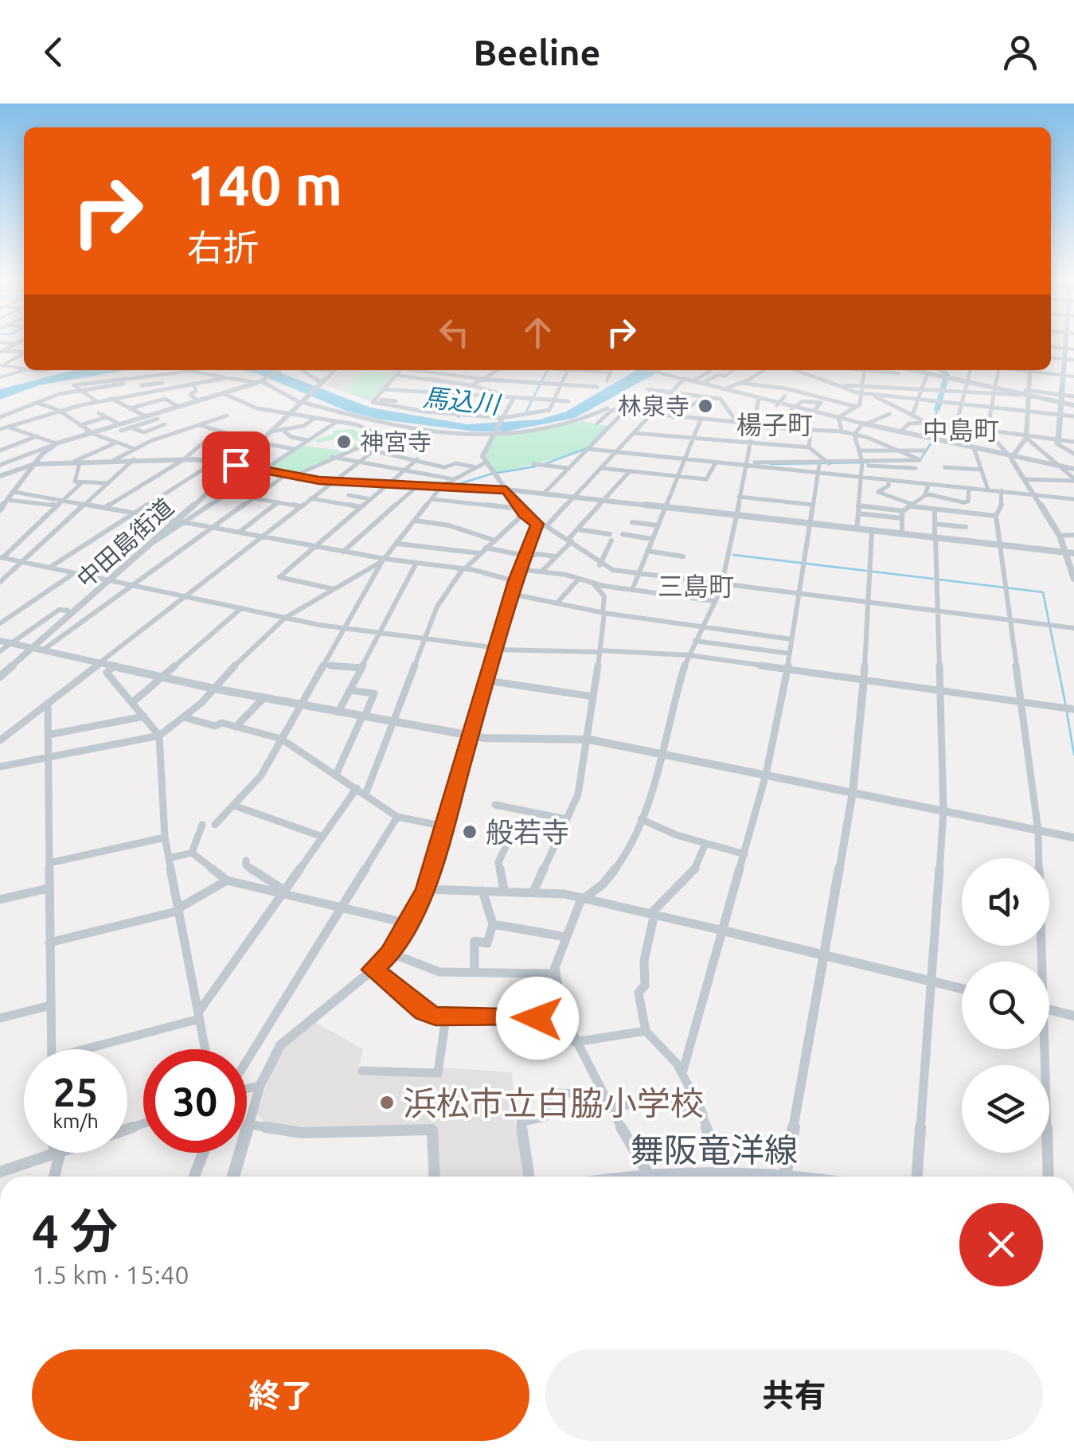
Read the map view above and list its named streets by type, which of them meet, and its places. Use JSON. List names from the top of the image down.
{
  "streets": {
    "main road": ["舞阪竜洋線"],
    "street": ["中田島街道"]
  },
  "districts": ["楊子町", "中島町", "三島町"],
  "water": ["馬込川"],
  "places": [
    "林泉寺",
    "神宮寺",
    "般若寺",
    "浜松市立白脇小学校"
  ],
  "page": {
    "header": "Beeline",
    "turn": ["140 m", "右折"],
    "speed": "25 km/h",
    "limit": "30",
    "heading": ["4 分", "1.5 km · 15:40"],
    "buttons": ["終了", "共有"]
  }
}
